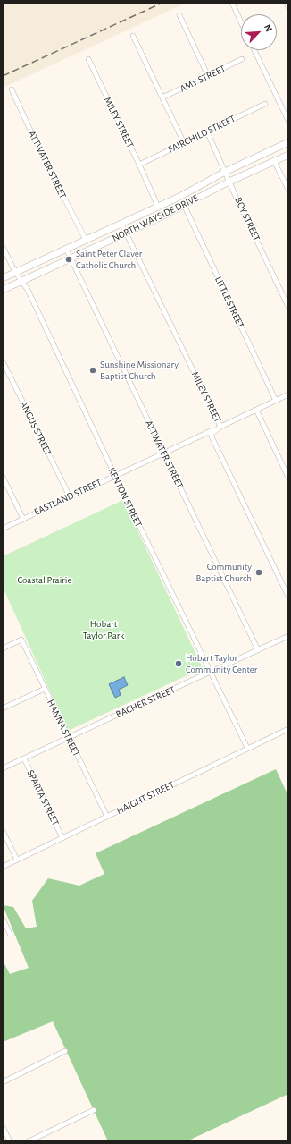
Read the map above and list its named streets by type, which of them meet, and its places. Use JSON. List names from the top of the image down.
{
  "streets": {
    "main road": ["NORTH WAYSIDE DRIVE"],
    "street": [
      "AMY STREET",
      "MILEY STREET",
      "FAIRCHILD STREET",
      "ATTWATER STREET",
      "BOY STREET",
      "LITTLE STREET",
      "ANGUS STREET",
      "EASTLAND STREET",
      "KENTON STREET",
      "BACHER STREET",
      "HANNA STREET",
      "SPARTA STREET",
      "HAIGHT STREET"
    ]
  },
  "crossings": [
    ["MILEY STREET", "FAIRCHILD STREET"],
    ["MILEY STREET", "NORTH WAYSIDE DRIVE"],
    ["MILEY STREET", "EASTLAND STREET"],
    ["FAIRCHILD STREET", "BOY STREET"],
    ["ATTWATER STREET", "NORTH WAYSIDE DRIVE"],
    ["ATTWATER STREET", "EASTLAND STREET"],
    ["ATTWATER STREET", "BACHER STREET"],
    ["NORTH WAYSIDE DRIVE", "BOY STREET"],
    ["NORTH WAYSIDE DRIVE", "LITTLE STREET"],
    ["NORTH WAYSIDE DRIVE", "KENTON STREET"],
    ["LITTLE STREET", "EASTLAND STREET"],
    ["ANGUS STREET", "EASTLAND STREET"],
    ["EASTLAND STREET", "KENTON STREET"],
    ["KENTON STREET", "BACHER STREET"],
    ["KENTON STREET", "HAIGHT STREET"],
    ["BACHER STREET", "HANNA STREET"],
    ["BACHER STREET", "SPARTA STREET"],
    ["HANNA STREET", "HAIGHT STREET"],
    ["SPARTA STREET", "HAIGHT STREET"]
  ],
  "parks": ["Coastal Prairie", "Hobart Taylor Park"],
  "places": [
    "Saint Peter Claver Catholic Church",
    "Sunshine Missionary Baptist Church",
    "Community Baptist Church",
    "Hobart Taylor Community Center"
  ],
  "north": "top right"
}
